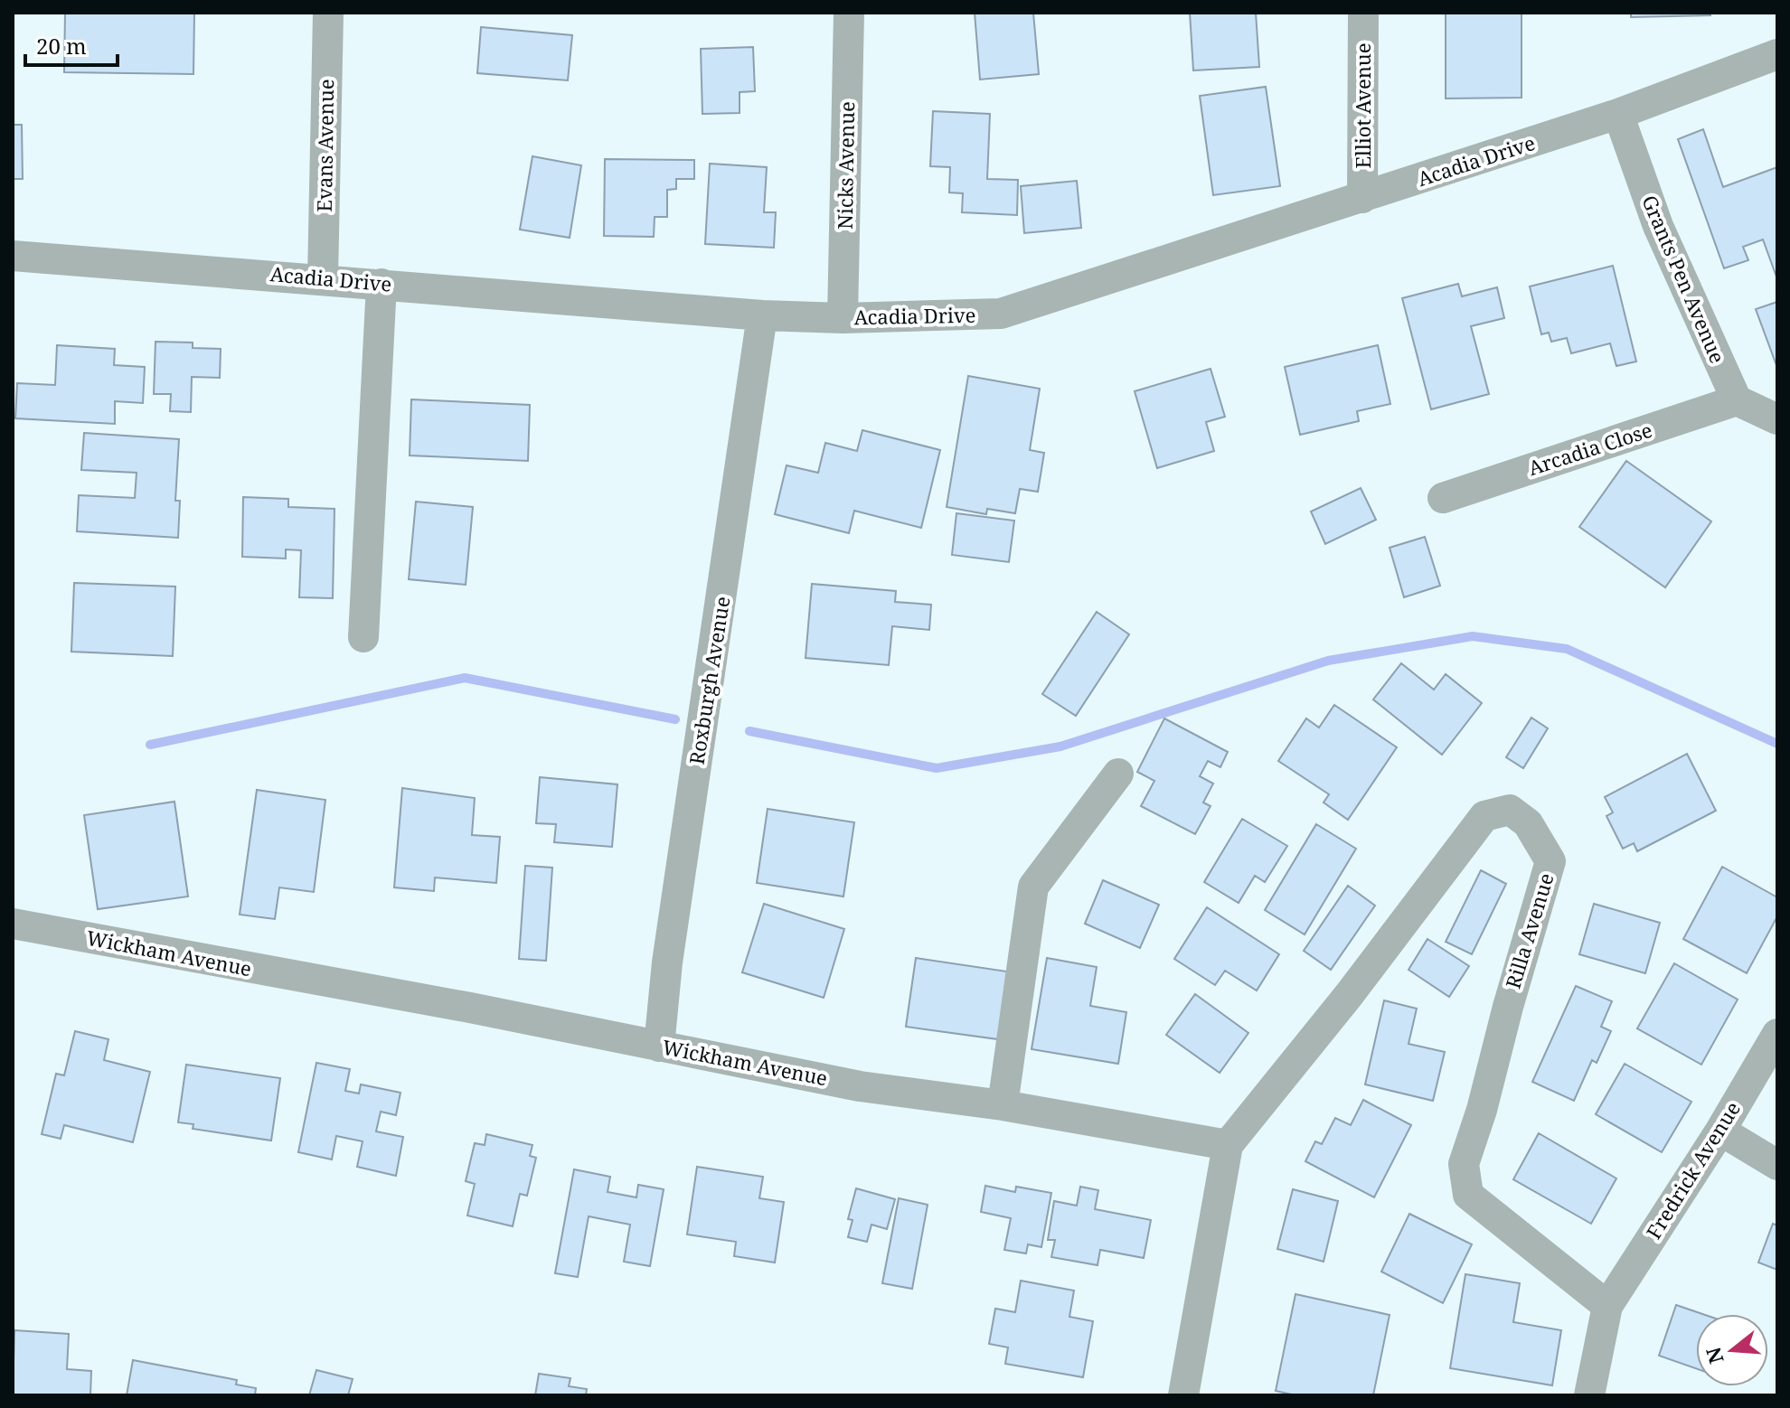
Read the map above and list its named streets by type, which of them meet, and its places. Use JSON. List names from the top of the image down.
{
  "streets": {
    "street": [
      "Elliot Avenue",
      "Evans Avenue",
      "Acadia Drive",
      "Nicks Avenue",
      "Grants Pen Avenue",
      "Arcadia Close",
      "Roxburgh Avenue",
      "Rilla Avenue",
      "Wickham Avenue",
      "Fredrick Avenue"
    ]
  },
  "crossings": [
    ["Elliot Avenue", "Acadia Drive"],
    ["Evans Avenue", "Acadia Drive"],
    ["Acadia Drive", "Nicks Avenue"],
    ["Acadia Drive", "Grants Pen Avenue"],
    ["Acadia Drive", "Roxburgh Avenue"],
    ["Grants Pen Avenue", "Arcadia Close"],
    ["Roxburgh Avenue", "Wickham Avenue"],
    ["Rilla Avenue", "Wickham Avenue"],
    ["Rilla Avenue", "Fredrick Avenue"]
  ],
  "scale_bar": "20 m",
  "north": "left"
}
